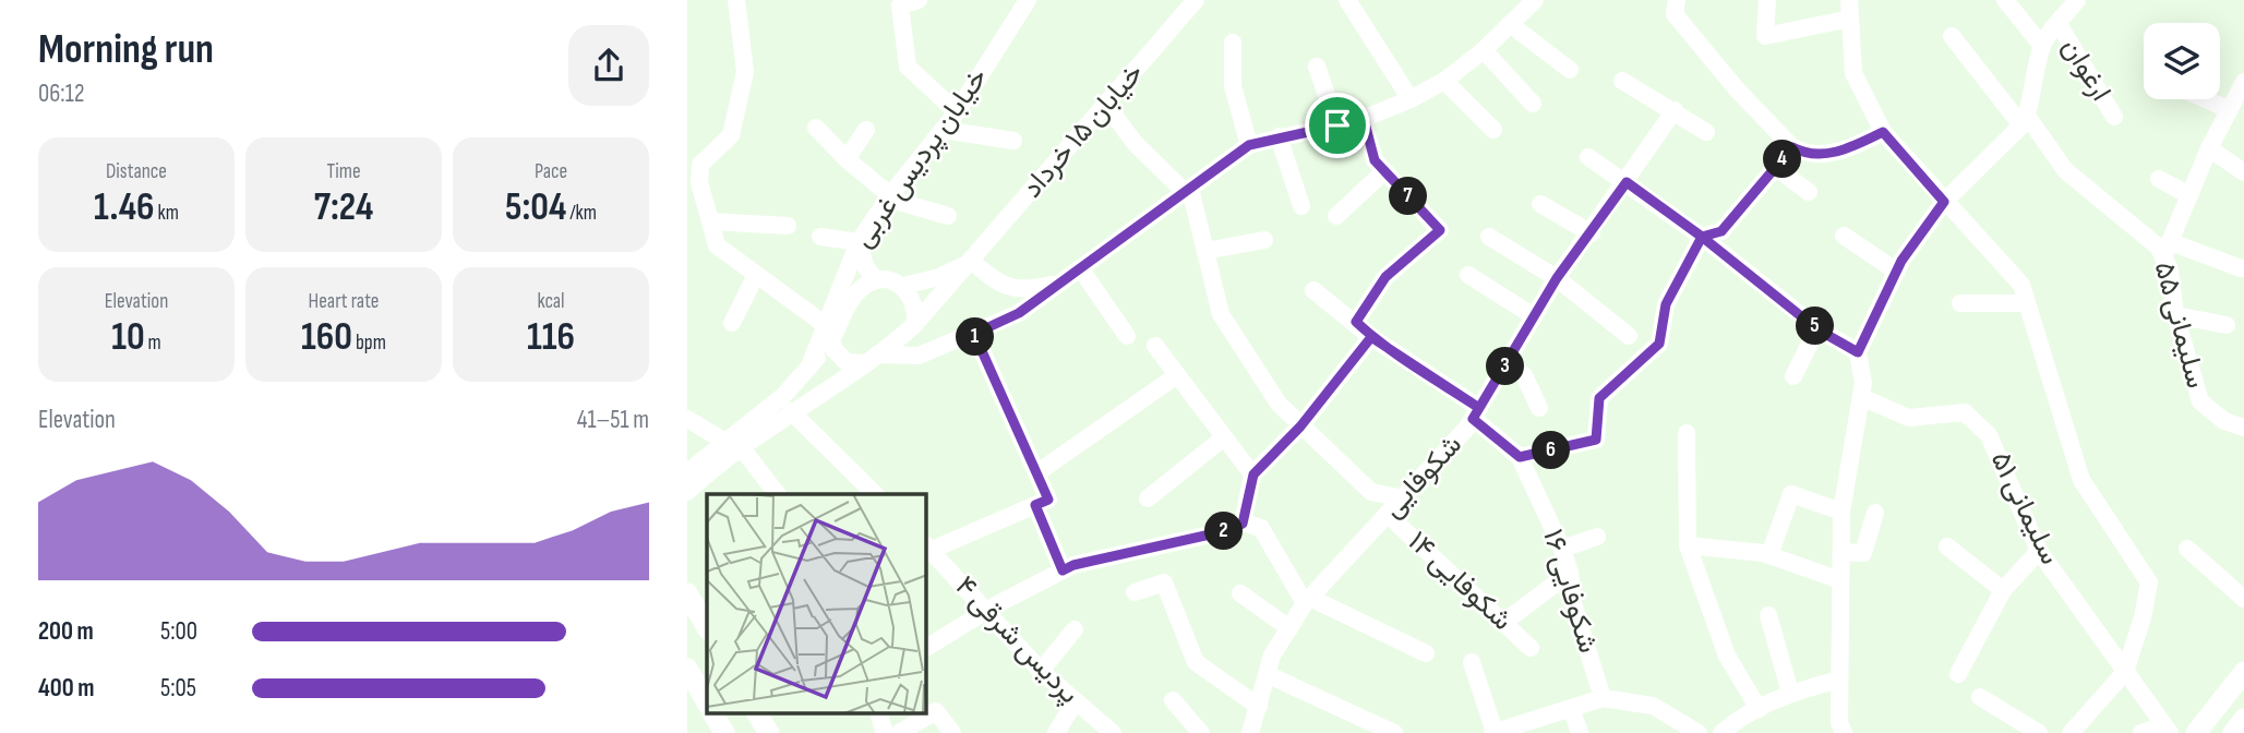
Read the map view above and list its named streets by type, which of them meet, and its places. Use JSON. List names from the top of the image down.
{
  "streets": {
    "street": [
      "ارغوان",
      "خیابان ۱۵ خرداد",
      "خیابان پردیس غربی",
      "سلیمانی ۵۵",
      "شکوفایی",
      "سلیمانی ۵۱",
      "شکوفایی ۱۴",
      "شکوفایی ۱۶",
      "پردیس شرقی ۴"
    ]
  },
  "crossings": [
    ["خیابان ۱۵ خرداد", "خیابان پردیس غربی"],
    ["شکوفایی", "شکوفایی ۱۴"],
    ["شکوفایی", "شکوفایی ۱۶"]
  ],
  "page": {
    "heading": ["Morning run", "06:12"],
    "stats": [
      ["Distance", "1.46 km"],
      ["Time", "7:24"],
      ["Pace", "5:04 /km"],
      ["Elevation", "10 m"],
      ["Heart rate", "160 bpm"],
      ["kcal", "116"]
    ],
    "pins": [
      "4",
      "7",
      "5",
      "1",
      "3",
      "6",
      "2"
    ],
    "chart": ["Elevation", "41–51 m"],
    "list": [
      {
        "name": "200 m",
        "note": "5:00"
      },
      {
        "name": "400 m",
        "note": "5:05"
      }
    ]
  }
}
